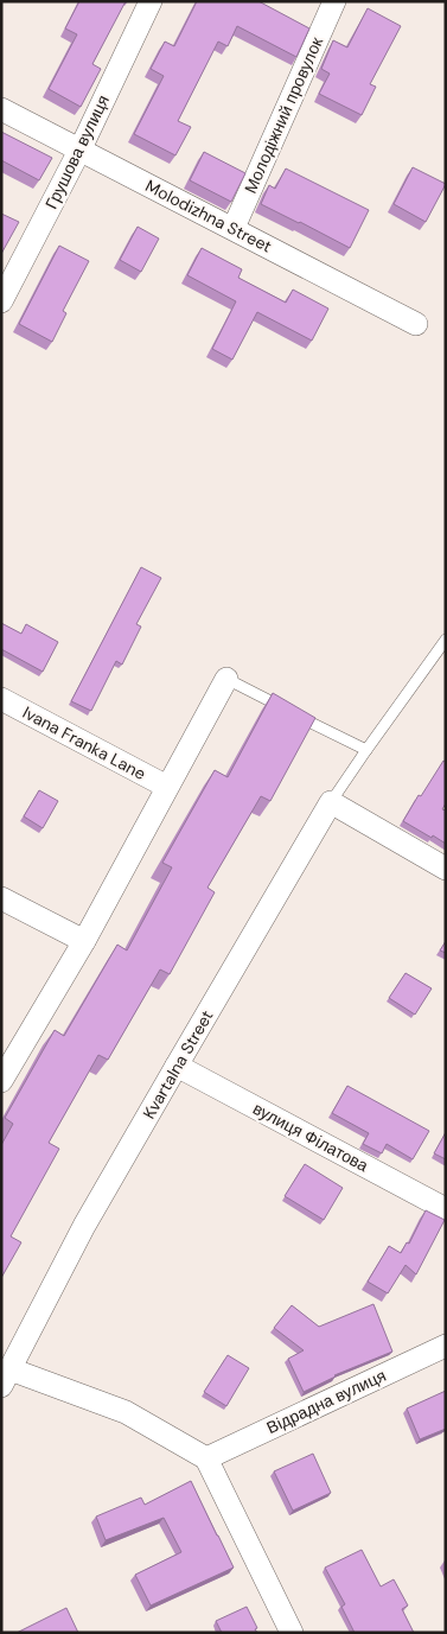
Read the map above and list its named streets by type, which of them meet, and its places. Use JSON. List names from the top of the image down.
{
  "streets": {
    "street": [
      "Молодіжний провулок",
      "Грушова вулиця",
      "Molodizhna Street",
      "Ivana Franka Lane",
      "Kvartalna Street",
      "вулиця Філатова",
      "Відрадна вулиця"
    ]
  },
  "crossings": [
    ["Молодіжний провулок", "Molodizhna Street"],
    ["Грушова вулиця", "Molodizhna Street"],
    ["Kvartalna Street", "вулиця Філатова"]
  ]
}
